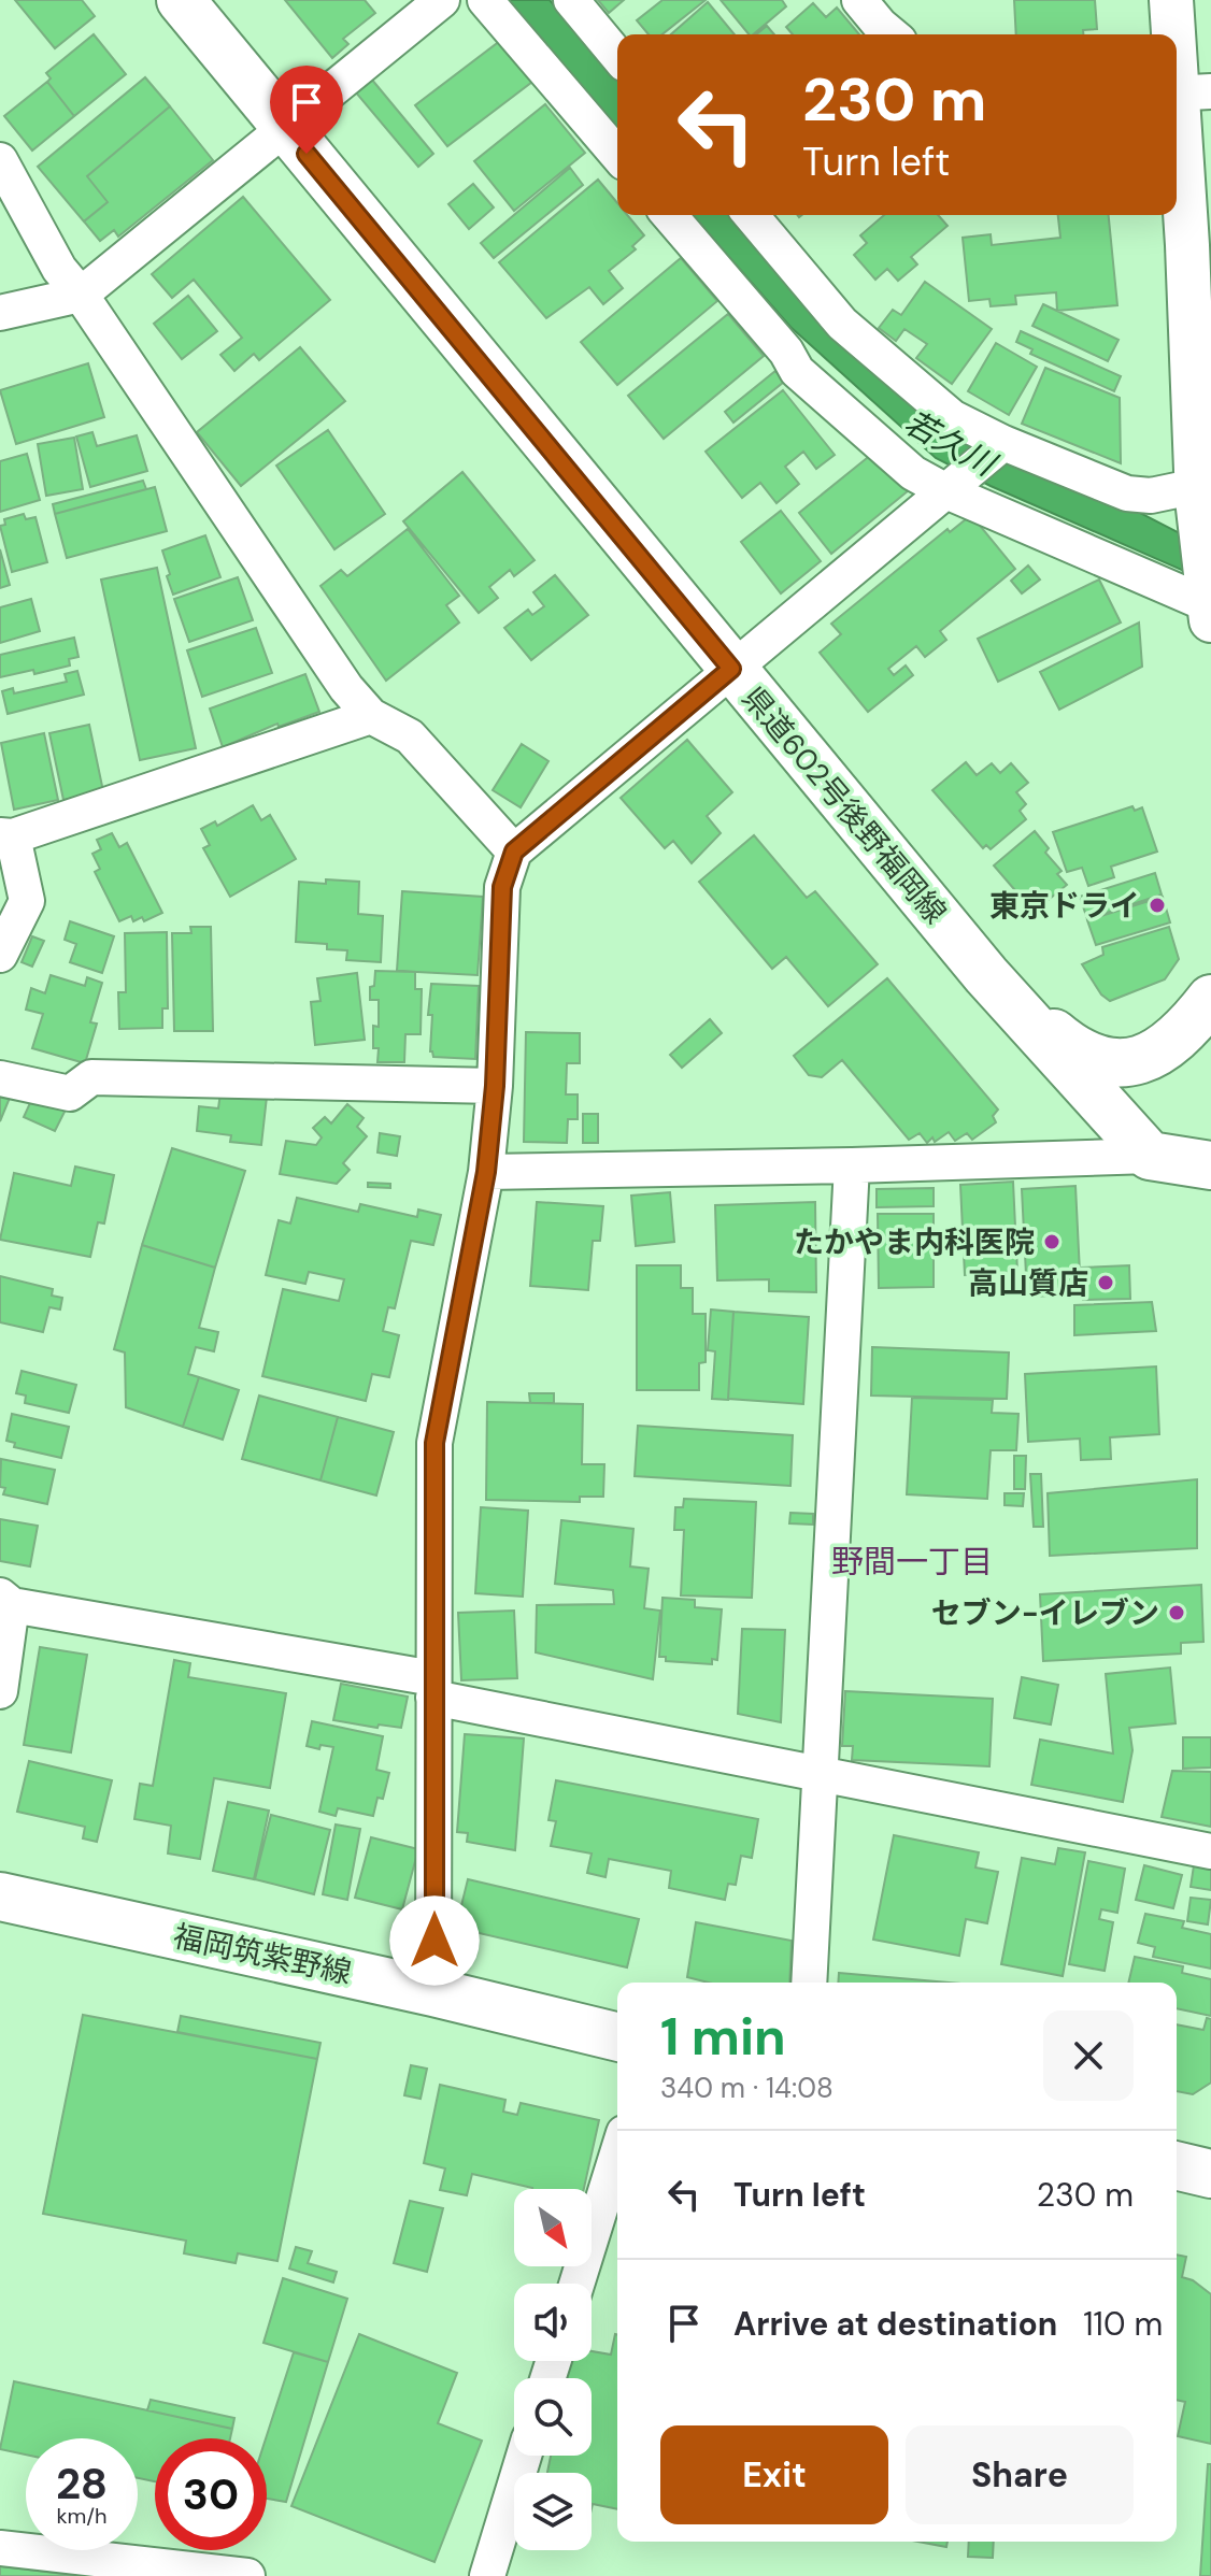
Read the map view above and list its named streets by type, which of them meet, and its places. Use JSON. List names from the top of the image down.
{
  "streets": {
    "main road": ["県道602号後野福岡線", "福岡筑紫野線"]
  },
  "districts": ["野間一丁目"],
  "water": ["若久川"],
  "places": [
    "東京ドライ",
    "たかやま内科医院",
    "高山質店",
    "セブン-イレブン"
  ],
  "north": "bottom right",
  "page": {
    "turn": ["230 m", "Turn left"],
    "heading": ["1 min", "340 m · 14:08"],
    "list": [
      {
        "name": "Turn left",
        "value": "230 m"
      },
      {
        "name": "Arrive at destination",
        "value": "110 m"
      }
    ],
    "buttons": ["Exit", "Share"],
    "speed": "28 km/h",
    "limit": "30"
  }
}
